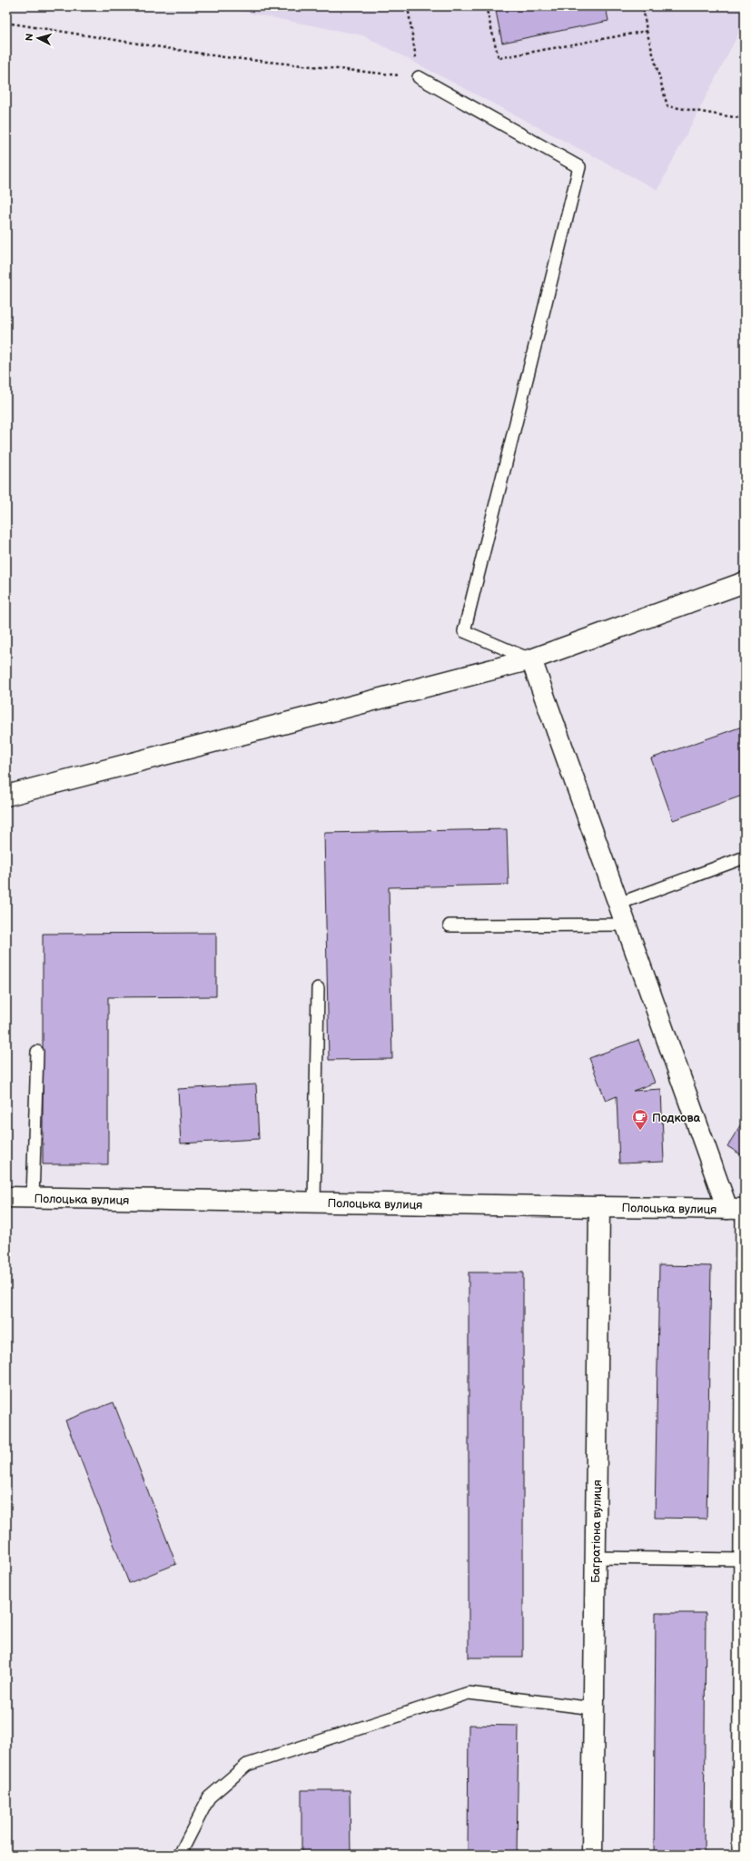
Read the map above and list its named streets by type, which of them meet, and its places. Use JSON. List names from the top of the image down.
{
  "streets": {
    "street": ["Полоцька вулиця", "Багратіона вулиця"]
  },
  "crossings": [
    ["Полоцька вулиця", "Багратіона вулиця"]
  ],
  "places": {
    "cafe": ["Подкова"]
  },
  "north": "left"
}
